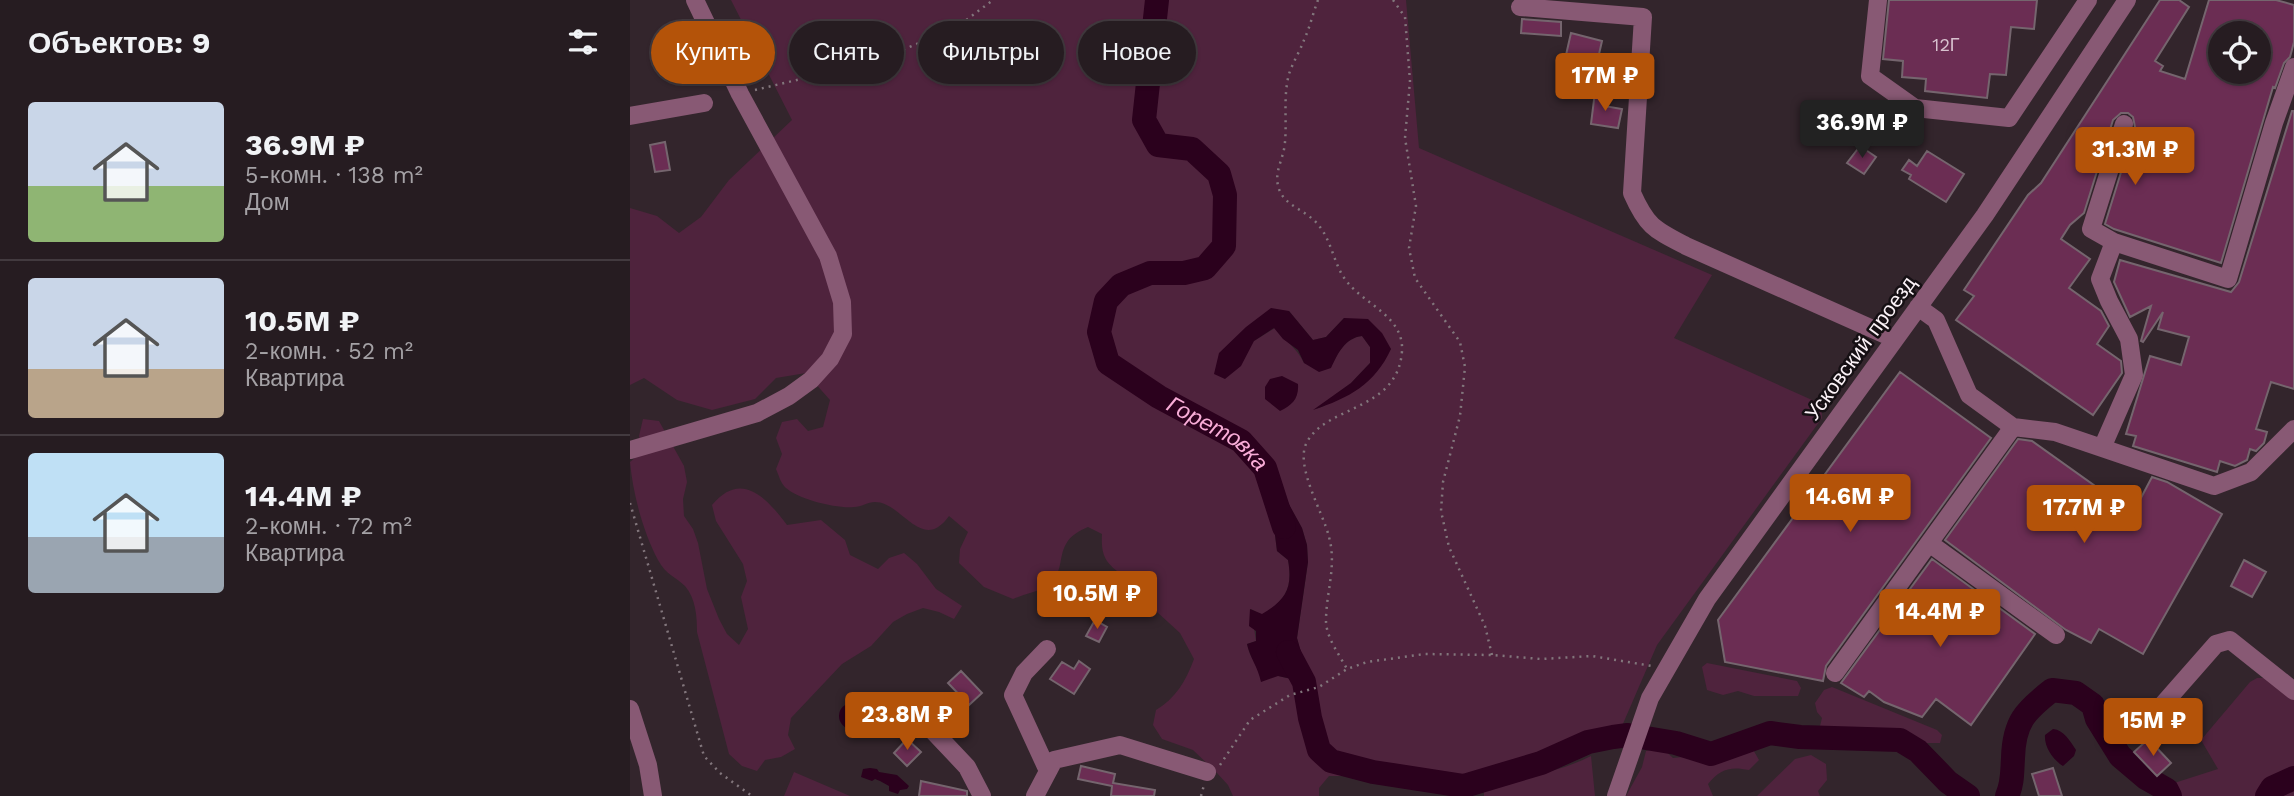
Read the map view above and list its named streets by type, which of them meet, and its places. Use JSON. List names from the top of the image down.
{
  "streets": {
    "street": ["Усковский проезд"]
  },
  "water": ["Горетовка"],
  "house_numbers": ["12Г"],
  "page": {
    "heading": "Объектов: 9",
    "chip": [
      "Купить",
      "Снять",
      "Фильтры",
      "Новое"
    ],
    "price": [
      "17M ₽",
      "36.9M ₽",
      "31.3M ₽",
      "14.6M ₽",
      "17.7M ₽",
      "10.5M ₽",
      "14.4M ₽",
      "23.8M ₽",
      "15M ₽"
    ],
    "list": [
      {
        "name": "36.9M ₽",
        "note": "5-комн. · 138 m² · Дом"
      },
      {
        "name": "10.5M ₽",
        "note": "2-комн. · 52 m² · Квартира"
      },
      {
        "name": "14.4M ₽",
        "note": "2-комн. · 72 m² · Квартира"
      }
    ]
  }
}
